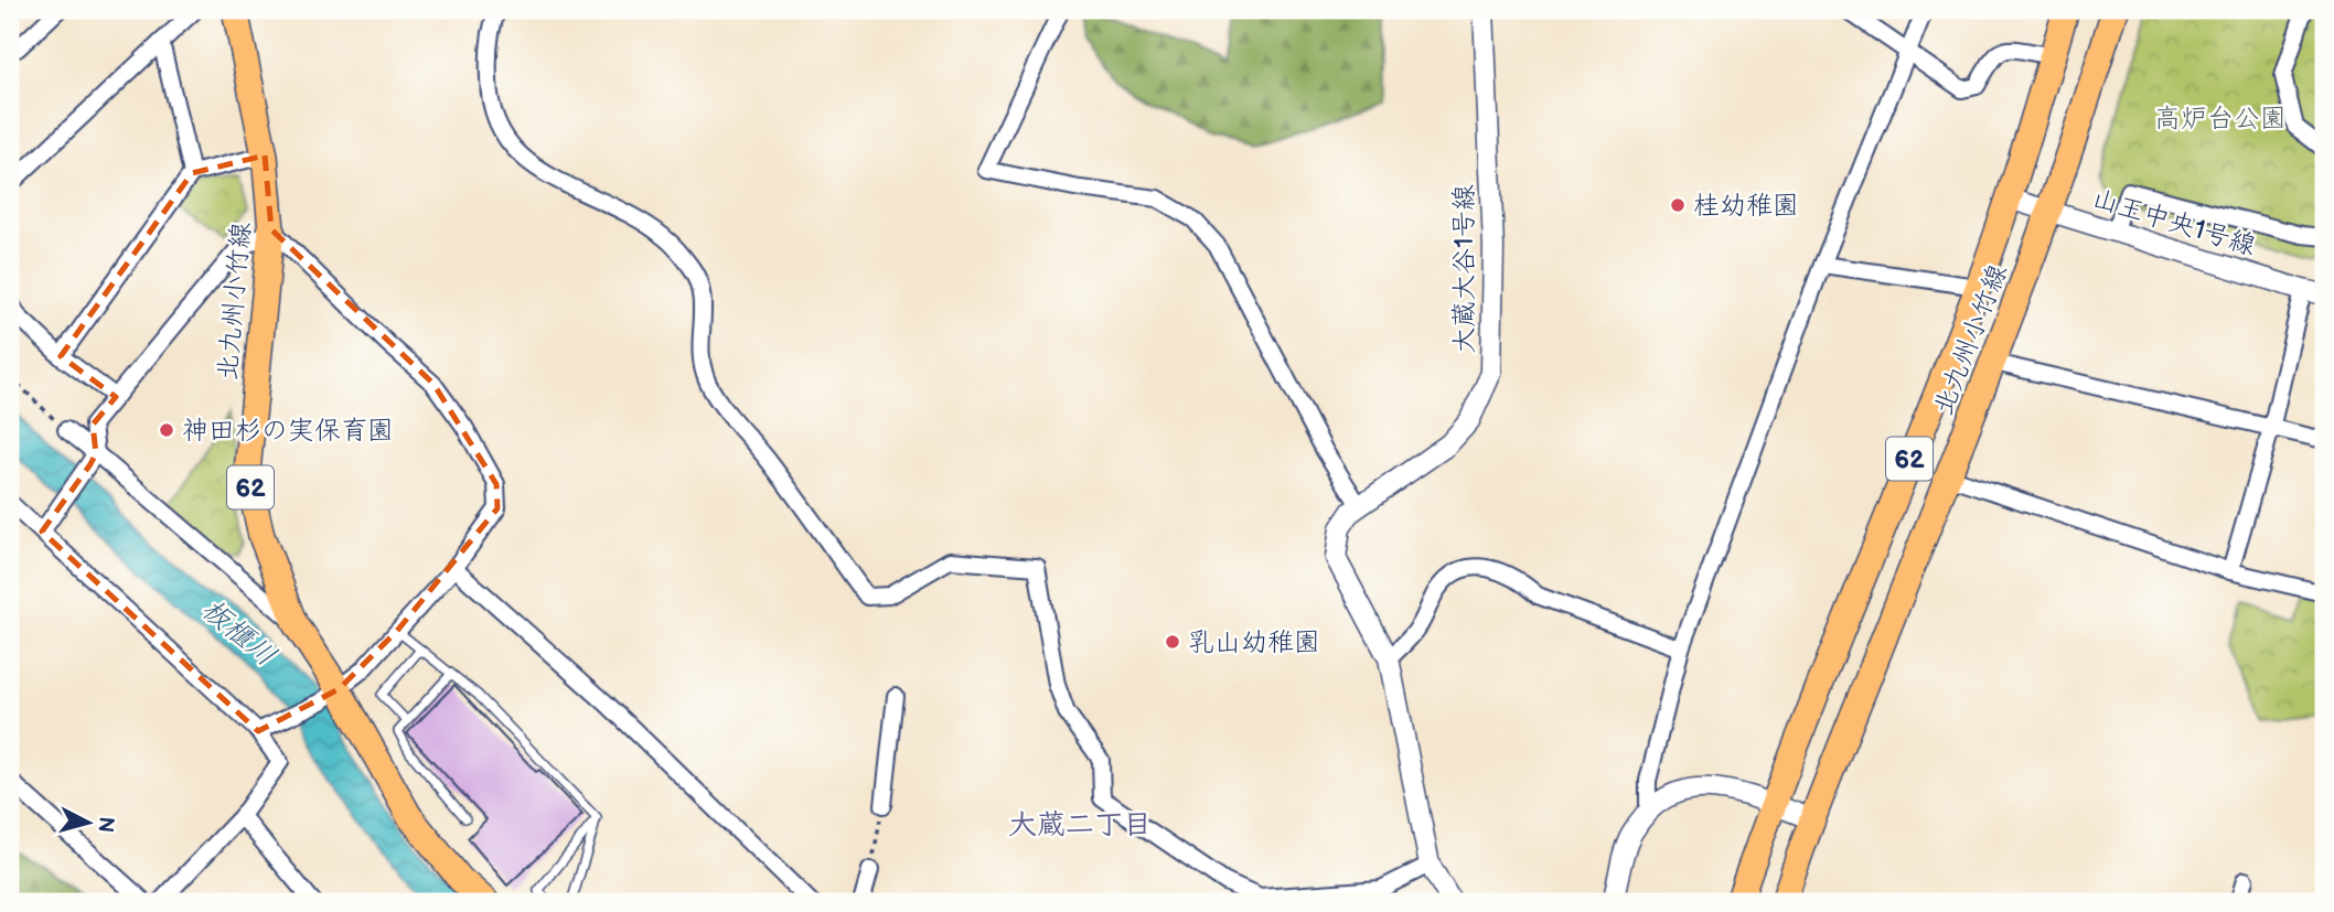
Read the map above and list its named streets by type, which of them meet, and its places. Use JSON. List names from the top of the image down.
{
  "streets": {
    "main road": ["北九州小竹線", "62"],
    "street": ["山王中央1号線", "大蔵大谷1号線"]
  },
  "crossings": [
    ["山王中央1号線", "北九州小竹線"]
  ],
  "districts": ["大蔵二丁目"],
  "water": ["板櫃川"],
  "parks": ["高炉台公園"],
  "places": ["桂幼稚園", "神田杉の実保育園", "乳山幼稚園"],
  "north": "right"
}
